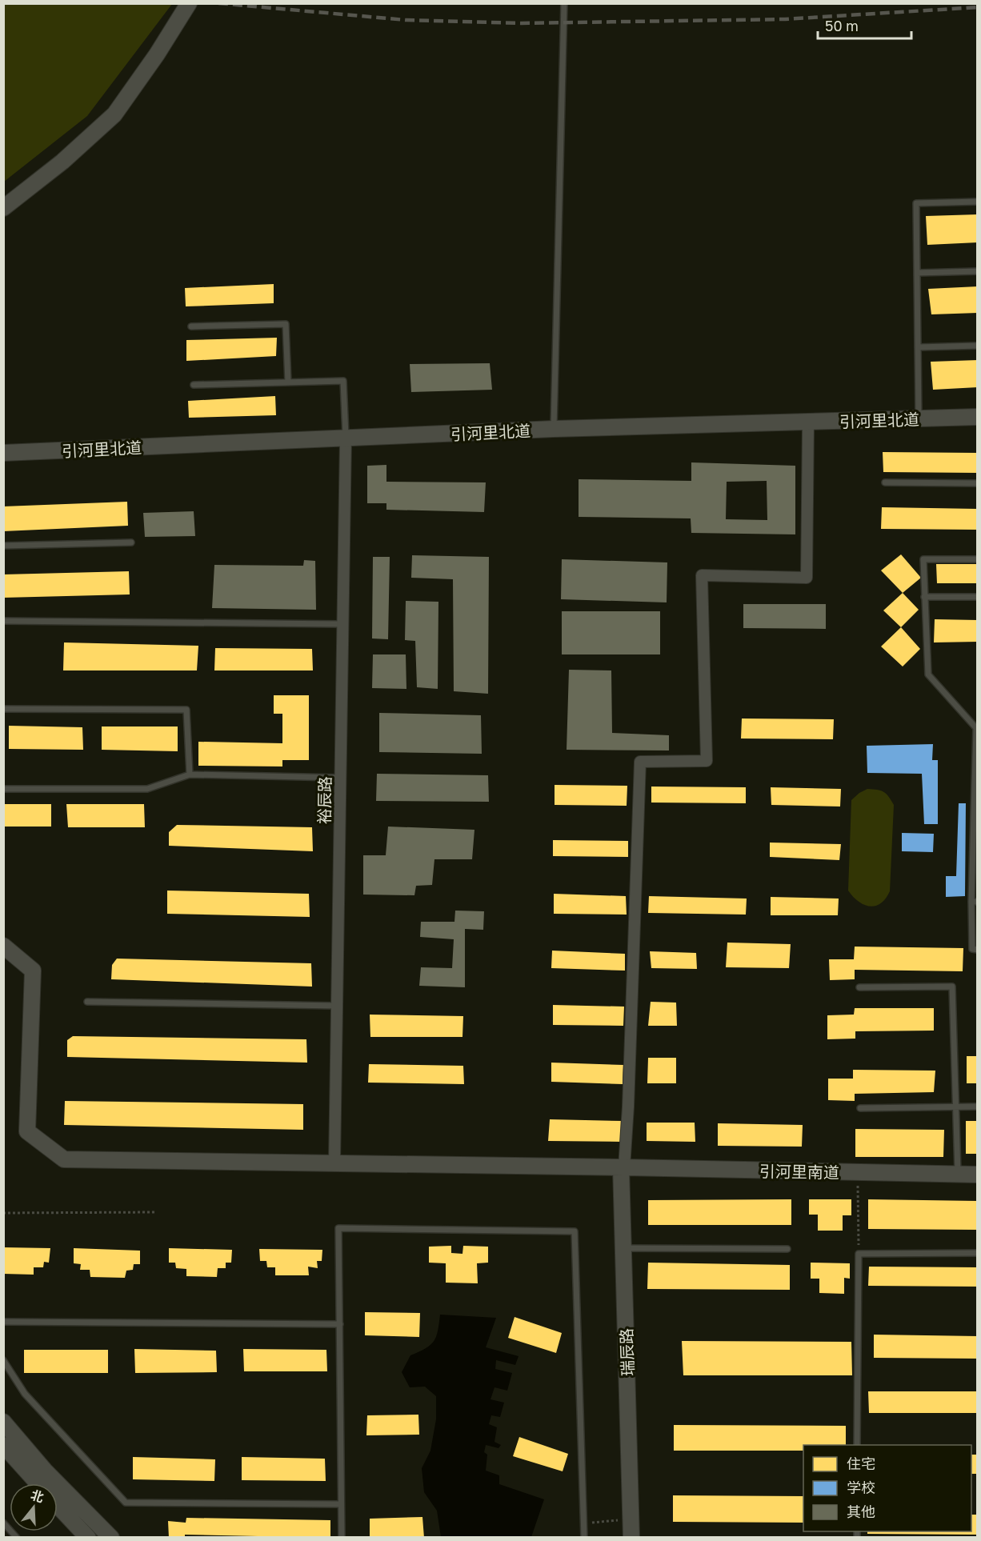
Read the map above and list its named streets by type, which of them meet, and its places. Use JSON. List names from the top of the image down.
{
  "streets": {
    "street": [
      "引河里北道",
      "裕辰路",
      "引河里南道",
      "瑞辰路"
    ]
  },
  "crossings": [
    ["引河里北道", "裕辰路"],
    ["裕辰路", "引河里南道"],
    ["引河里南道", "瑞辰路"]
  ],
  "legend": ["住宅", "学校", "其他"],
  "scale_bar": "50 m",
  "north": "top"
}
